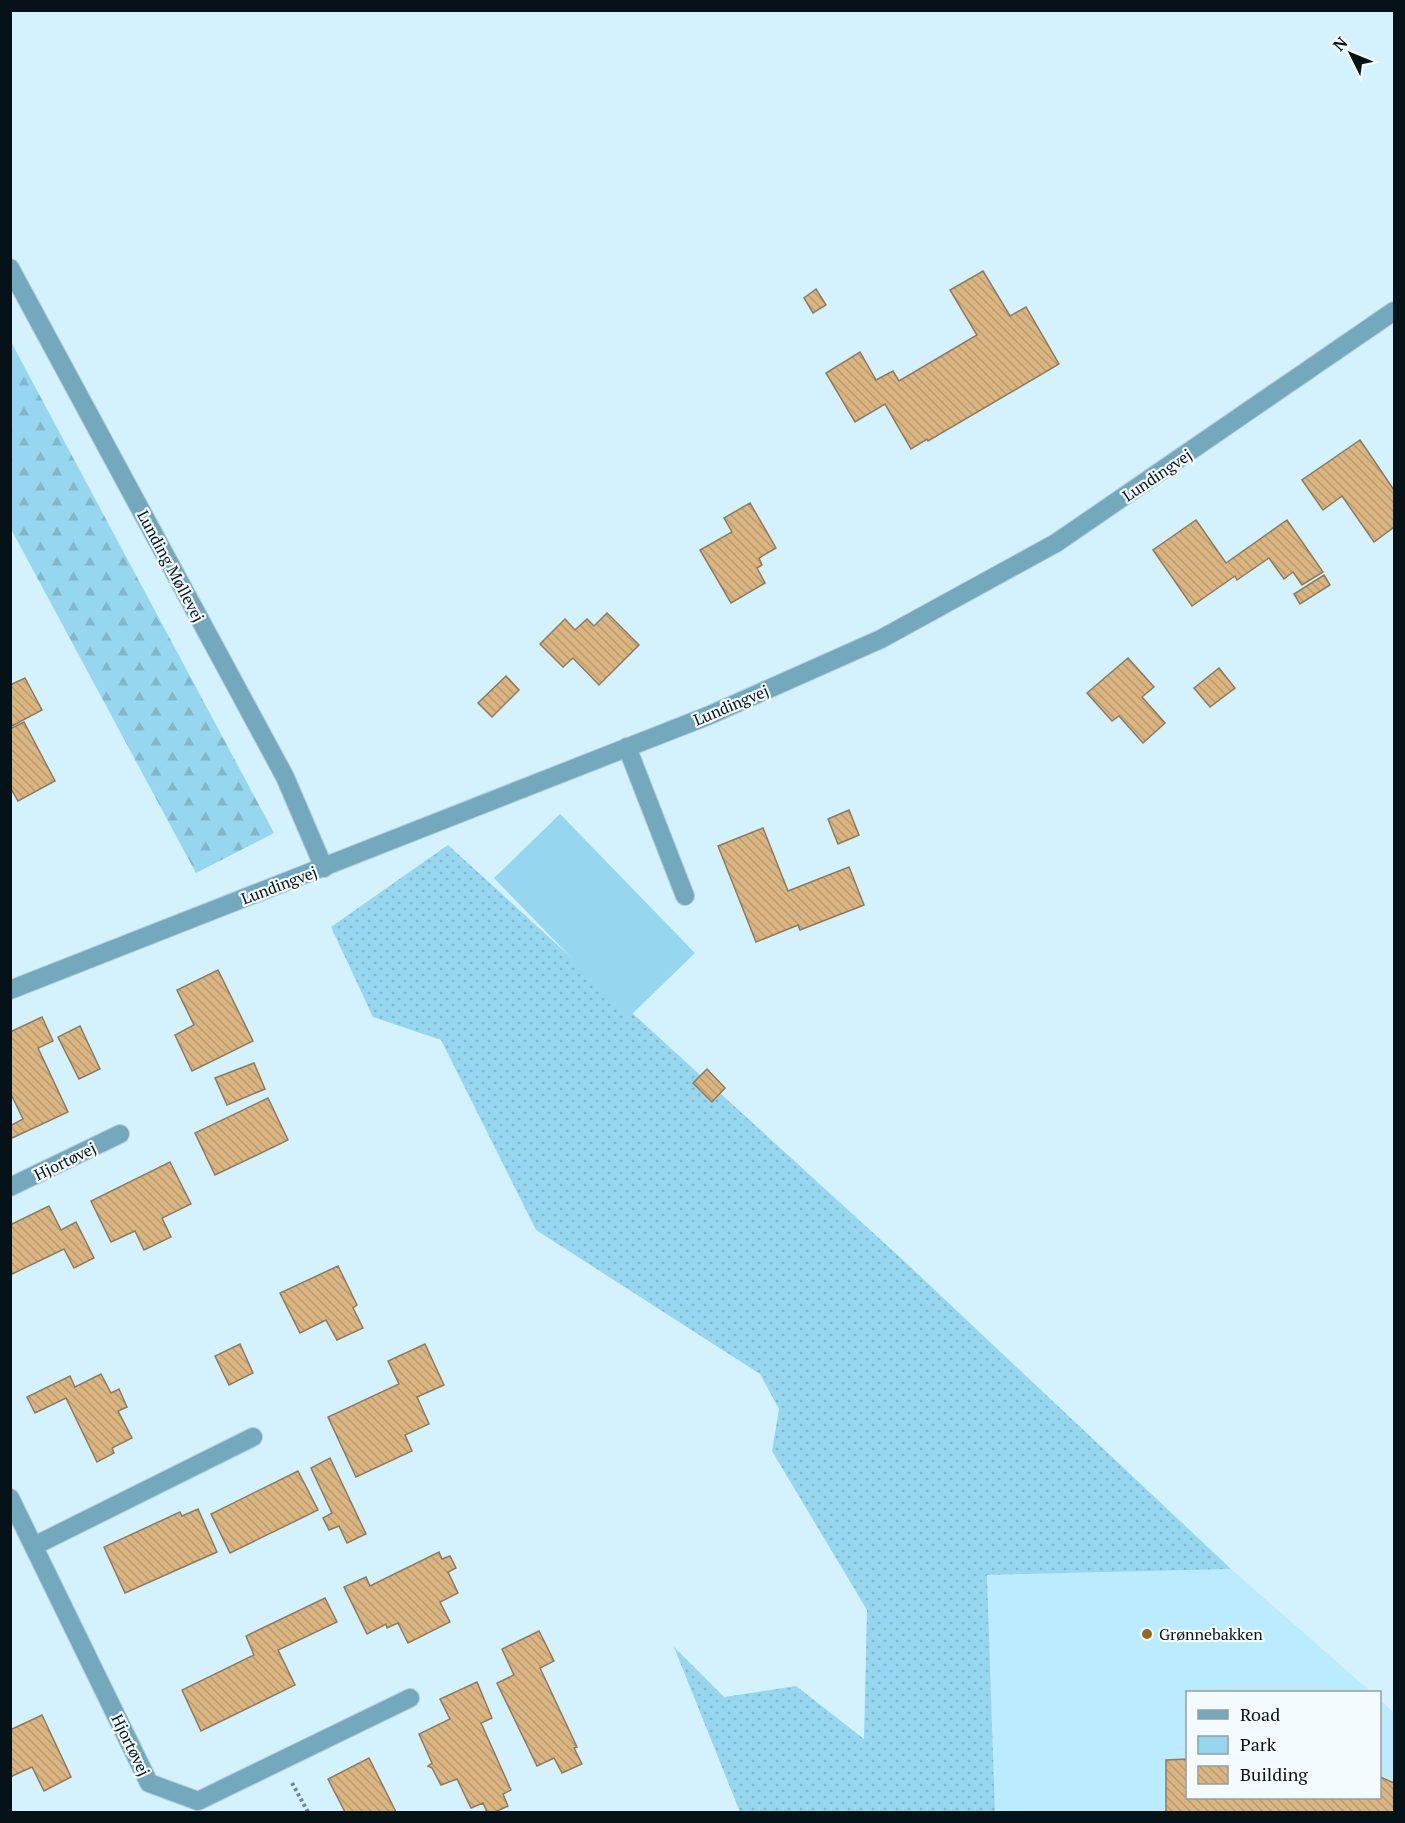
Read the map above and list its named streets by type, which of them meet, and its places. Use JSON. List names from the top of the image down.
{
  "streets": {
    "street": ["Lundingvej", "Lunding Møllevej", "Hjortøvej"]
  },
  "crossings": [
    ["Lundingvej", "Lunding Møllevej"]
  ],
  "places": ["Grønnebakken"],
  "legend": ["Road", "Park", "Building"],
  "north": "top left"
}
